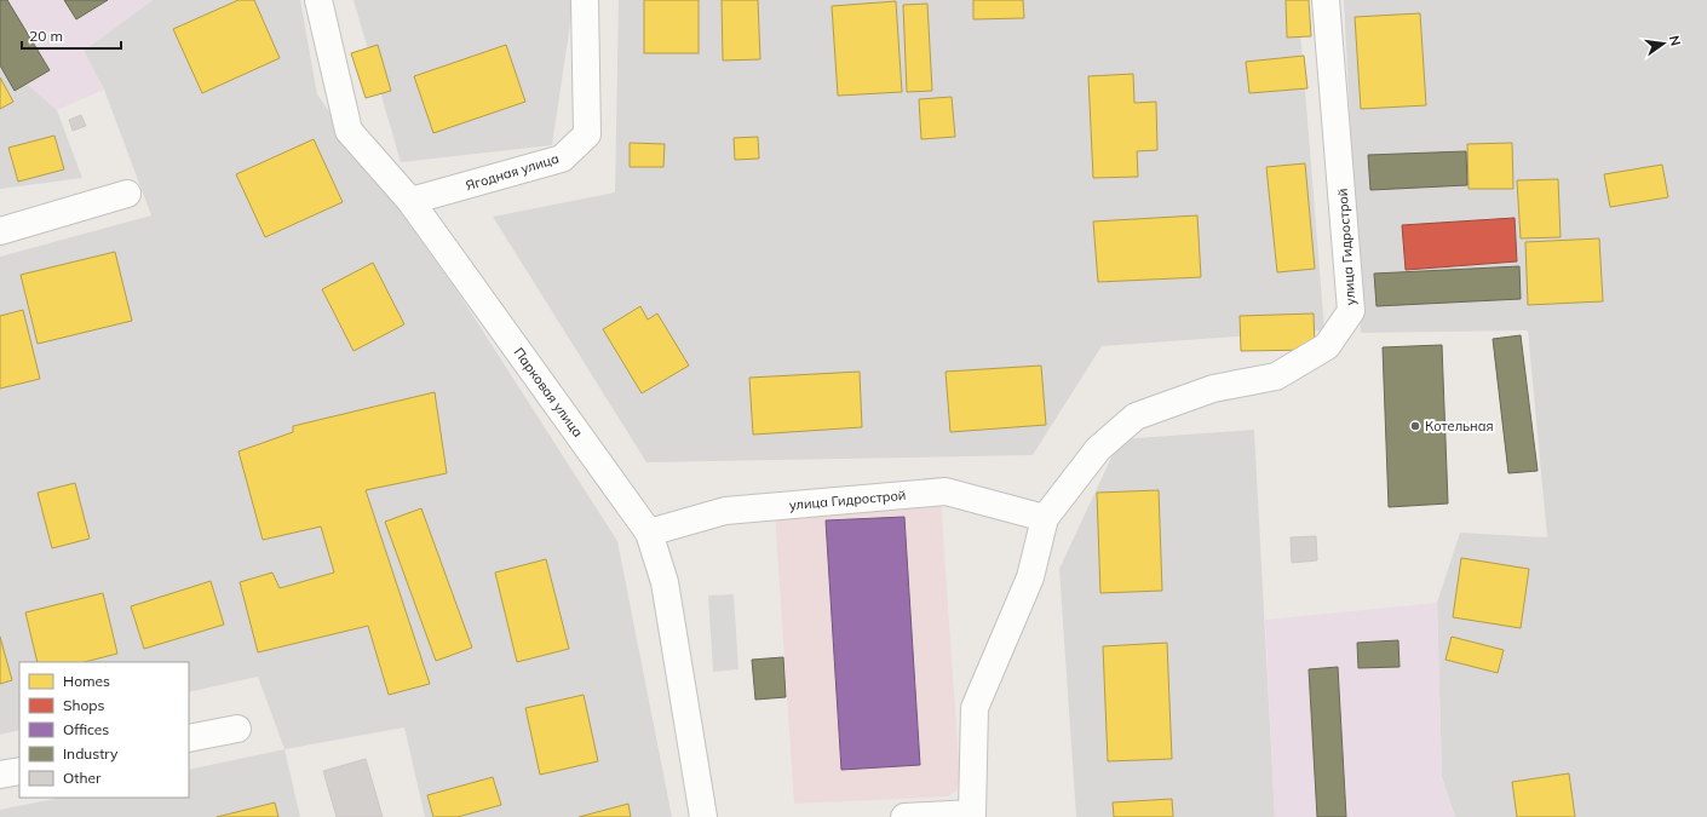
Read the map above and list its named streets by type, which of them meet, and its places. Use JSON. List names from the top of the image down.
{
  "streets": {
    "street": ["Ягодная улица", "улица Гидрострой", "Парковая улица"]
  },
  "crossings": [
    ["Ягодная улица", "Парковая улица"],
    ["улица Гидрострой", "Парковая улица"]
  ],
  "places": ["Котельная"],
  "legend": [
    "Homes",
    "Shops",
    "Offices",
    "Industry",
    "Other"
  ],
  "scale_bar": "20 m",
  "north": "right"
}
